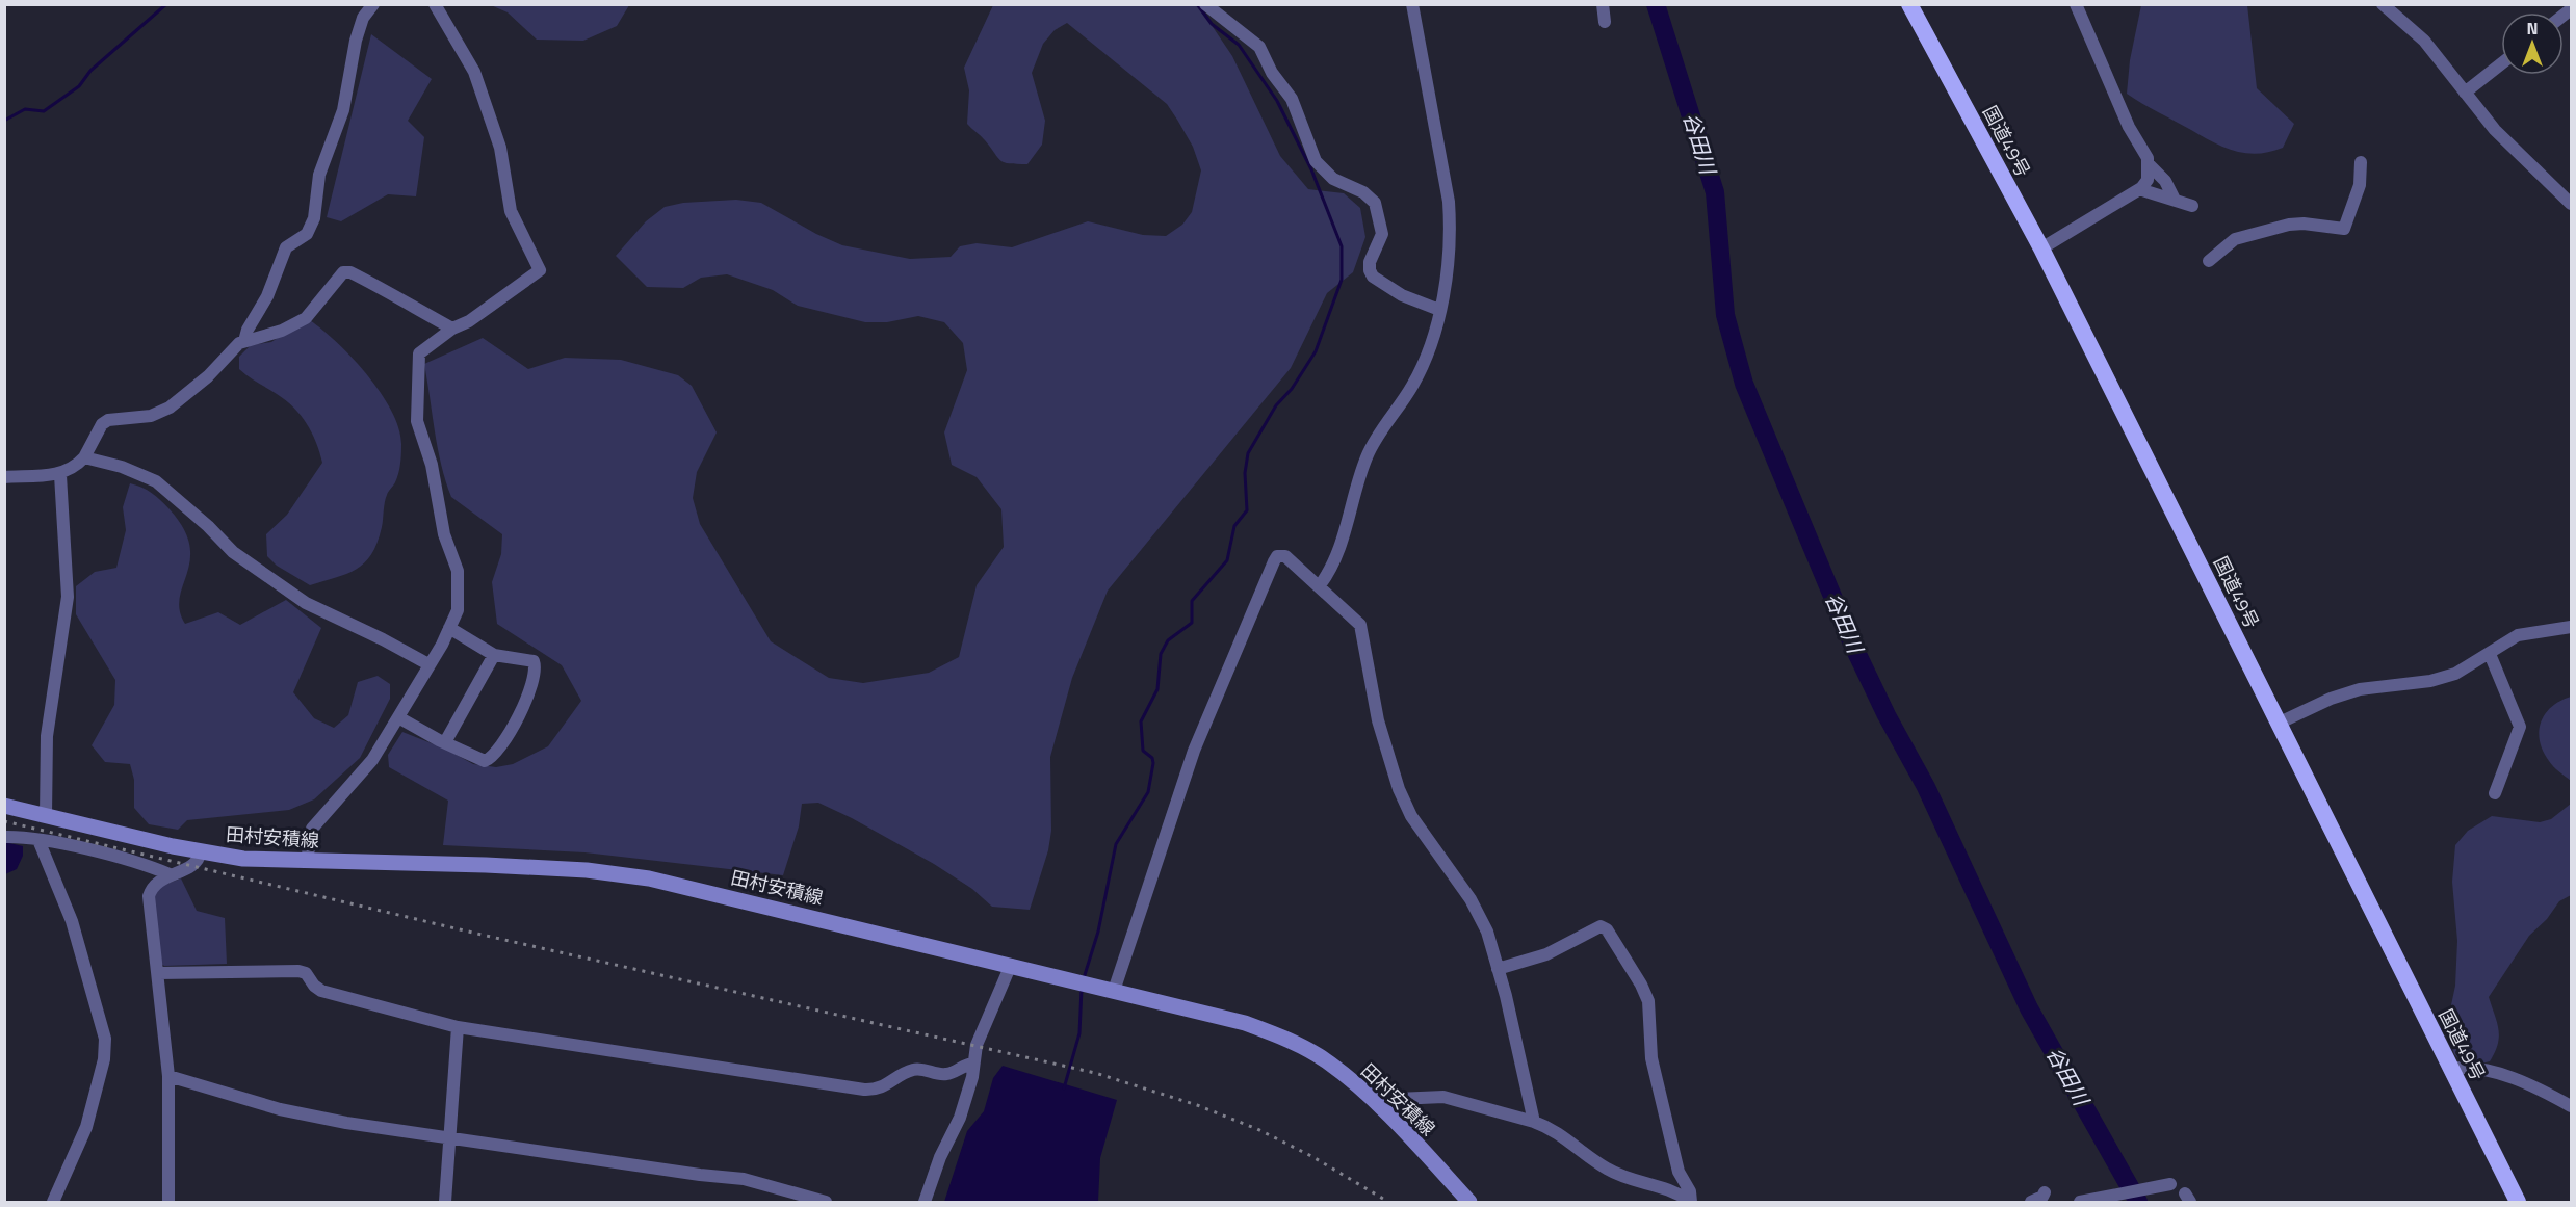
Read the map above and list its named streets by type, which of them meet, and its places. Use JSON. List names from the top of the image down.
{
  "streets": {
    "highway": ["国道49号"],
    "main road": ["田村安積線"]
  },
  "water": ["谷田川"],
  "north": "top"
}
